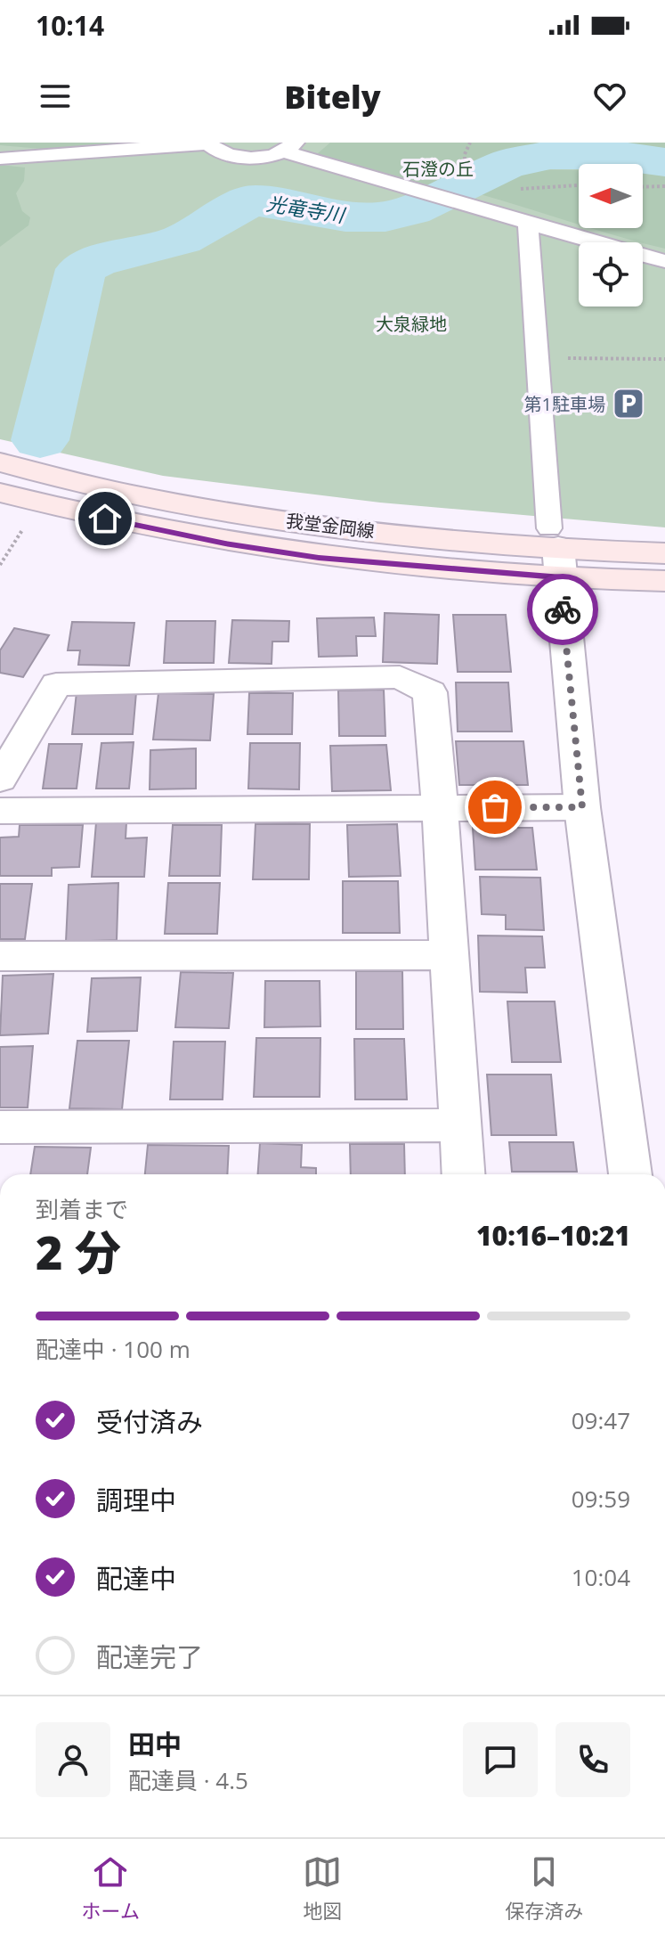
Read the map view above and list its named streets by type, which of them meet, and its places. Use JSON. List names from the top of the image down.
{
  "streets": {
    "main road": ["我堂金岡線"]
  },
  "water": ["光竜寺川"],
  "parks": ["石澄の丘", "大泉緑地"],
  "places": {
    "parking": ["第1駐車場"]
  },
  "north": "left",
  "page": {
    "status": "10:14",
    "header": "Bitely",
    "heading": ["2 分", "到着まで", "10:16–10:21"],
    "panel": ["田中", "配達員 · 4.5"],
    "bar": "配達中 · 100 m",
    "list": [
      ["受付済み", "09:47"],
      ["調理中", "09:59"],
      ["配達中", "10:04"],
      "配達完了"
    ],
    "tabs": ["ホーム", "地図", "保存済み"]
  }
}
